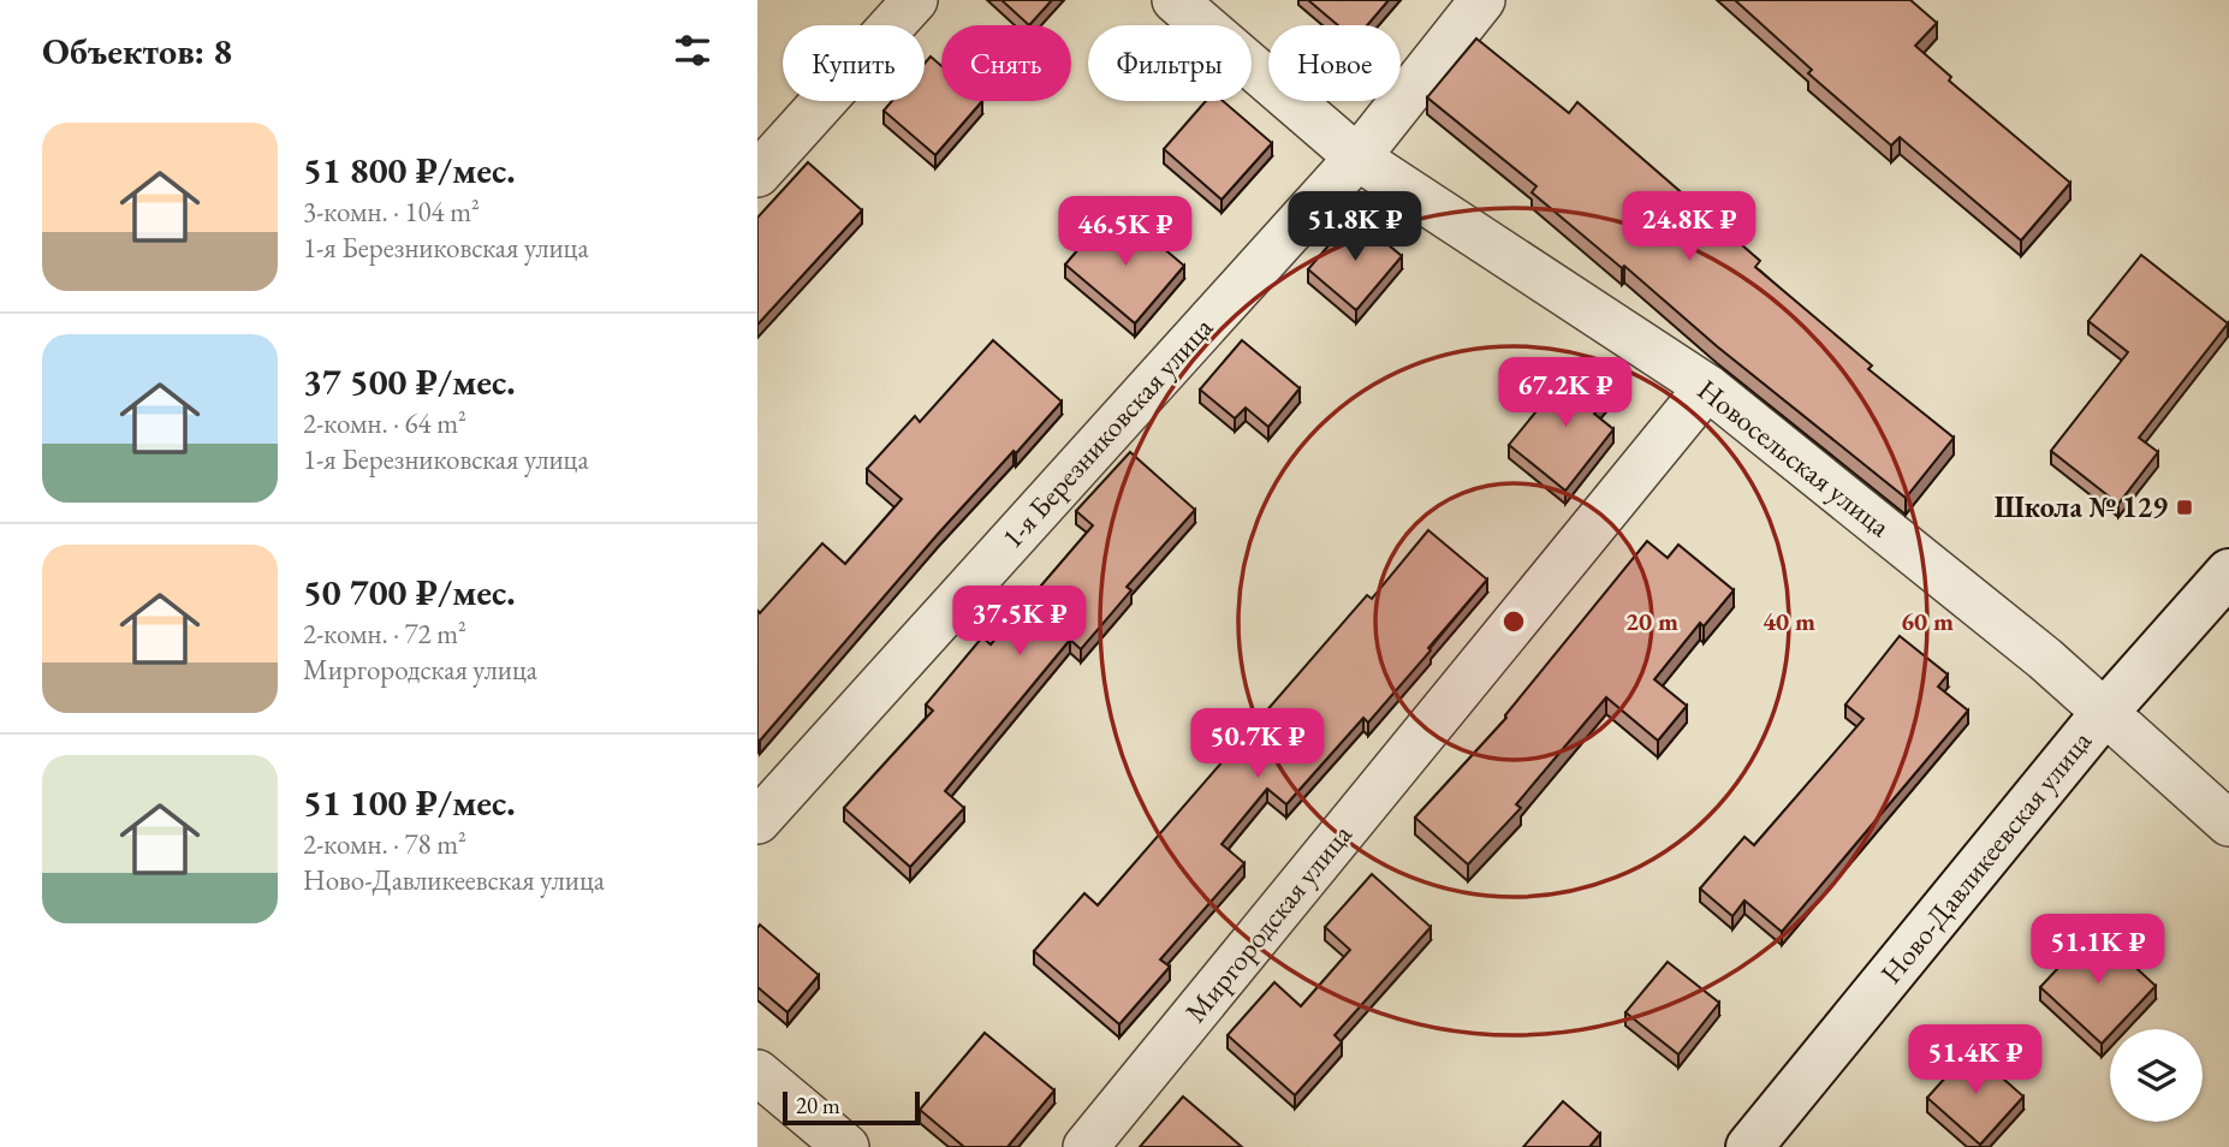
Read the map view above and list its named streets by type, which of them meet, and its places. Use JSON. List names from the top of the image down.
{
  "streets": {
    "street": [
      "1-я Березниковская улица",
      "Новосельская улица",
      "Ново-Давликеевская улица",
      "Миргородская улица"
    ]
  },
  "crossings": [
    ["1-я Березниковская улица", "Новосельская улица"],
    ["Новосельская улица", "Ново-Давликеевская улица"],
    ["Новосельская улица", "Миргородская улица"]
  ],
  "places": {
    "transit": ["Школа № 129"]
  },
  "scale_bar": "20 m",
  "page": {
    "heading": "Объектов: 8",
    "chip": [
      "Купить",
      "Снять",
      "Фильтры",
      "Новое"
    ],
    "list": [
      {
        "name": "51 800 ₽/мес.",
        "note": "3-комн. · 104 m² · 1-я Березниковская улица"
      },
      {
        "name": "37 500 ₽/мес.",
        "note": "2-комн. · 64 m² · 1-я Березниковская улица"
      },
      {
        "name": "50 700 ₽/мес.",
        "note": "2-комн. · 72 m² · Миргородская улица"
      },
      {
        "name": "51 100 ₽/мес.",
        "note": "2-комн. · 78 m² · Ново-Давликеевская улица"
      }
    ],
    "price": [
      "51.8K ₽",
      "24.8K ₽",
      "46.5K ₽",
      "67.2K ₽",
      "37.5K ₽",
      "50.7K ₽",
      "51.1K ₽",
      "51.4K ₽"
    ],
    "scale": "20 m"
  },
  "rings": ["20 m", "40 m", "60 m"]
}
